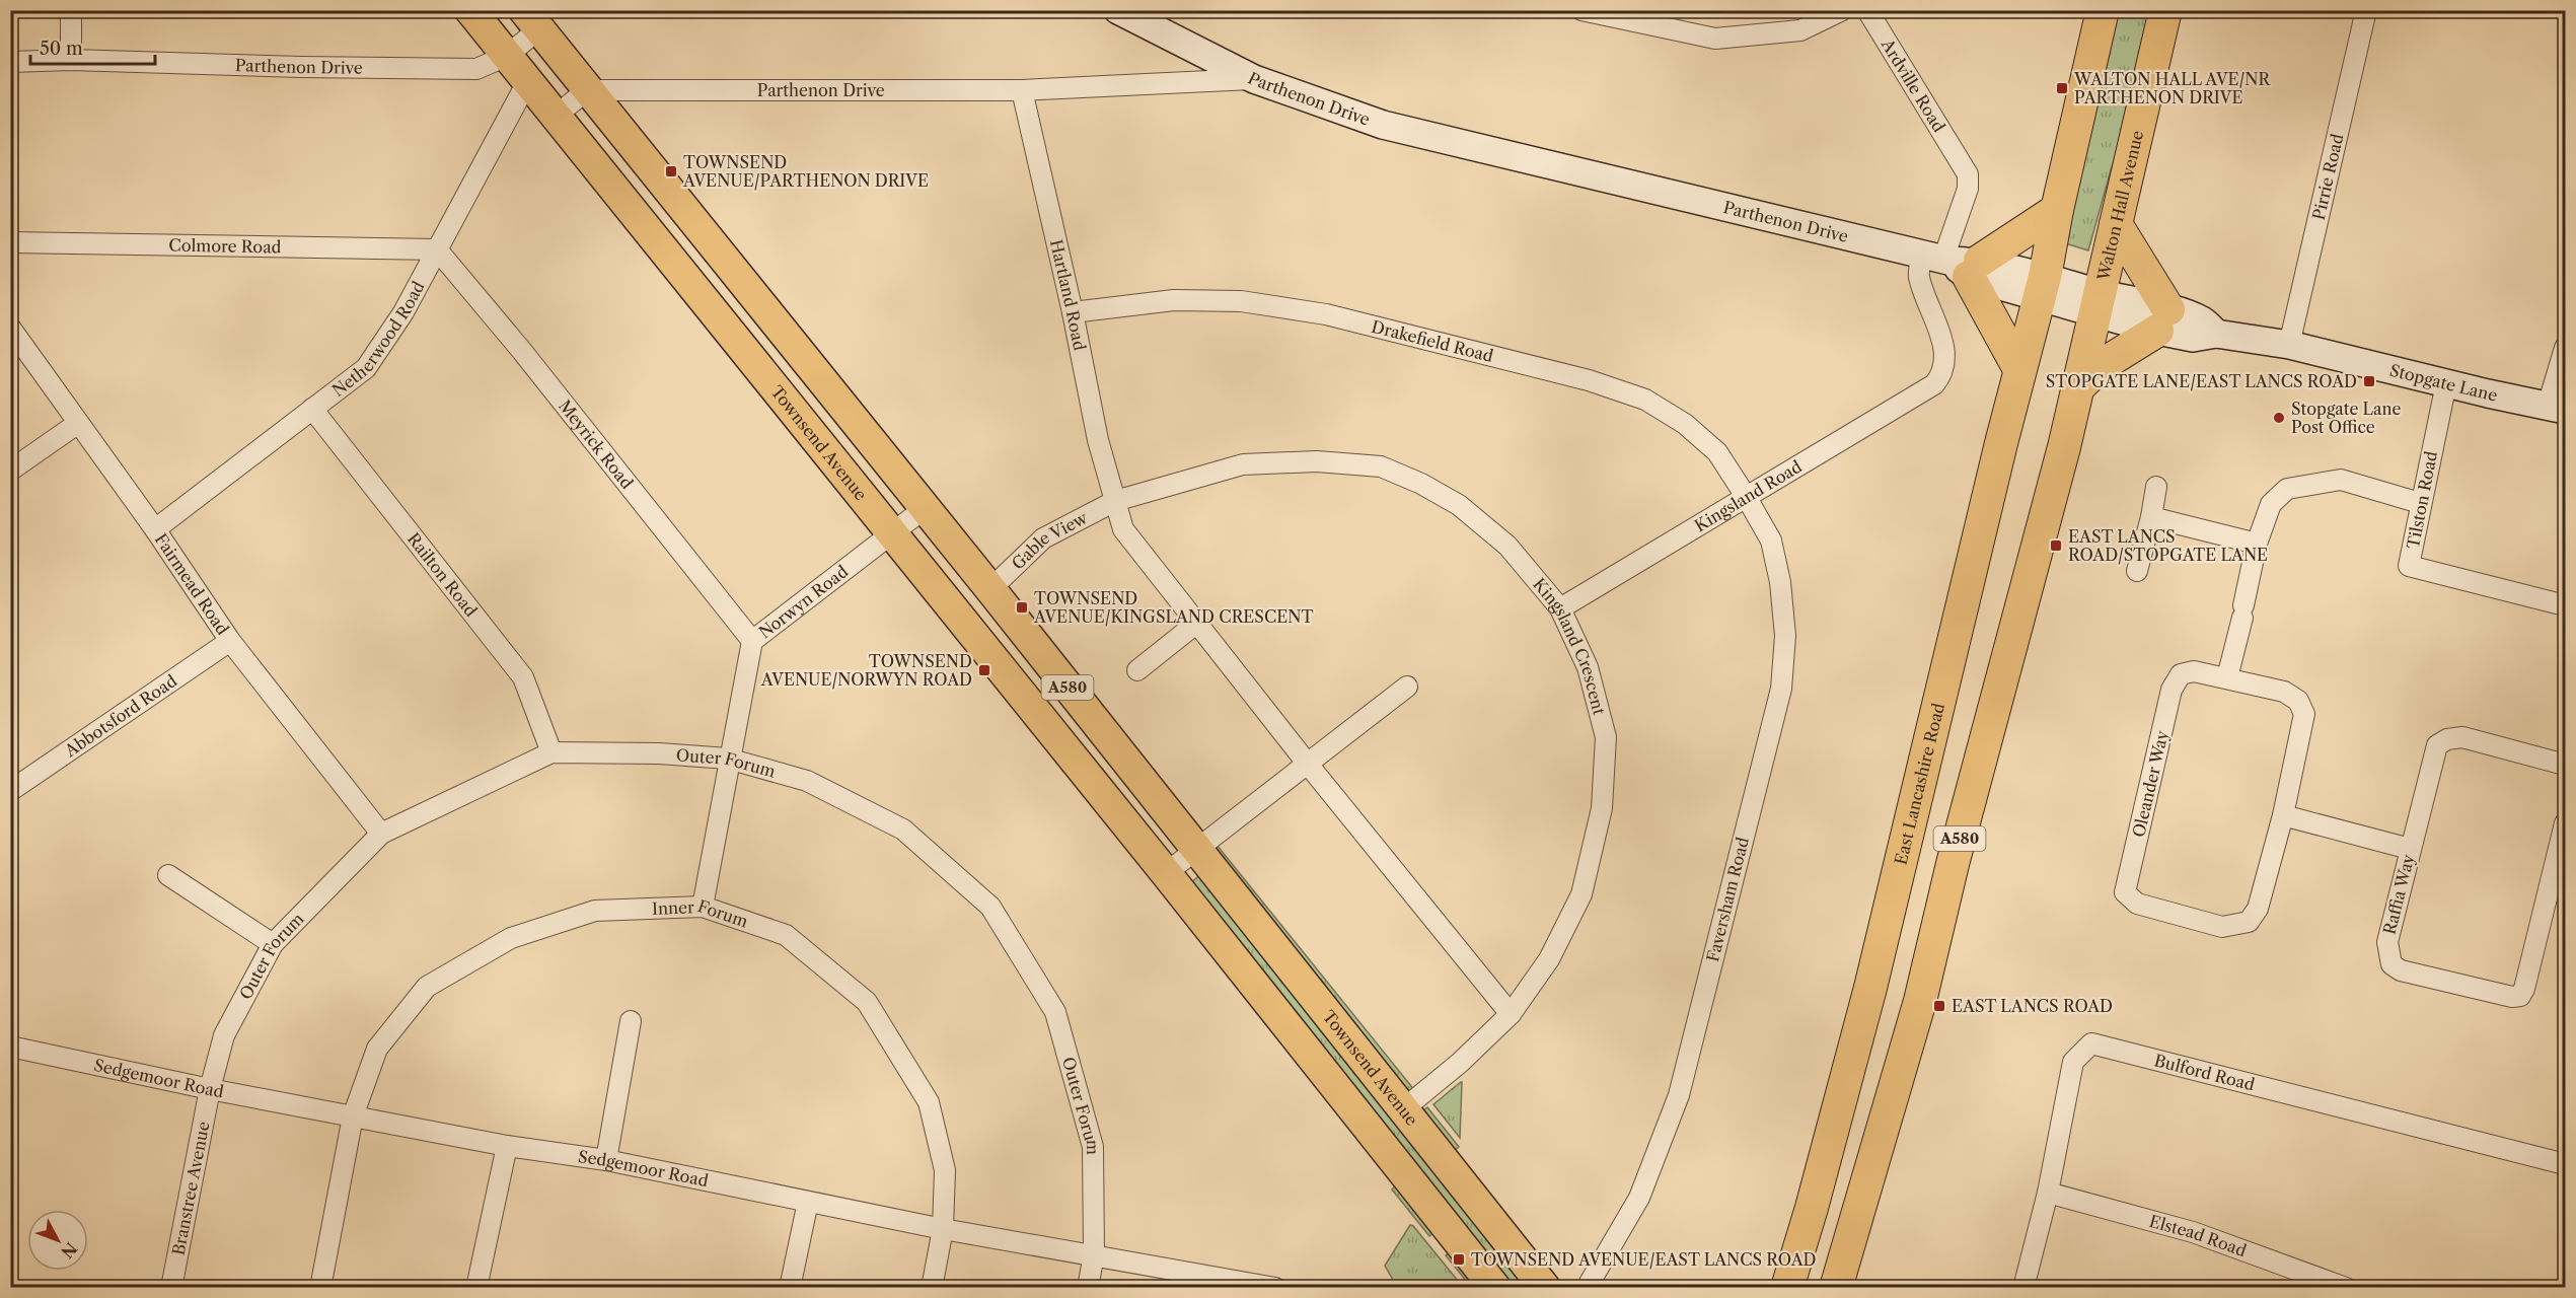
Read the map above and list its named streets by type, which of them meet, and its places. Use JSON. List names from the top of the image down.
{
  "streets": {
    "highway": ["Walton Hall Avenue", "A580", "East Lancashire Road"],
    "main road": ["Parthenon Drive", "Stopgate Lane", "Townsend Avenue"],
    "street": [
      "Ardville Road",
      "Pirrie Road",
      "Colmore Road",
      "Hartland Road",
      "Netherwood Road",
      "Drakefield Road",
      "Meyrick Road",
      "Kingsland Road",
      "Tilston Road",
      "Gable View",
      "Railton Road",
      "Fairmead Road",
      "Norwyn Road",
      "Kingsland Crescent",
      "Abbotsford Road",
      "Outer Forum",
      "Oleander Way",
      "Raffia Way",
      "Faversham Road",
      "Inner Forum",
      "Bulford Road",
      "Sedgemoor Road",
      "Branstree Avenue",
      "Elstead Road"
    ]
  },
  "crossings": [
    ["Parthenon Drive", "Ardville Road"],
    ["Parthenon Drive", "Hartland Road"],
    ["Parthenon Drive", "Stopgate Lane"],
    ["Parthenon Drive", "Townsend Avenue"],
    ["Parthenon Drive", "A580"],
    ["Parthenon Drive", "East Lancashire Road"],
    ["Ardville Road", "Kingsland Road"],
    ["Pirrie Road", "Stopgate Lane"],
    ["Walton Hall Avenue", "Stopgate Lane"],
    ["Walton Hall Avenue", "A580"],
    ["Colmore Road", "Netherwood Road"],
    ["Colmore Road", "Meyrick Road"],
    ["Hartland Road", "Drakefield Road"],
    ["Hartland Road", "Gable View"],
    ["Hartland Road", "Kingsland Crescent"],
    ["Netherwood Road", "Townsend Avenue"],
    ["Netherwood Road", "Meyrick Road"],
    ["Netherwood Road", "Railton Road"],
    ["Netherwood Road", "Fairmead Road"],
    ["Drakefield Road", "Kingsland Road"],
    ["Drakefield Road", "Faversham Road"],
    ["Stopgate Lane", "Tilston Road"],
    ["Stopgate Lane", "A580"],
    ["Stopgate Lane", "East Lancashire Road"],
    ["Townsend Avenue", "Gable View"],
    ["Townsend Avenue", "Norwyn Road"],
    ["Townsend Avenue", "Kingsland Crescent"],
    ["Meyrick Road", "Norwyn Road"],
    ["Kingsland Road", "Kingsland Crescent"],
    ["Kingsland Road", "Faversham Road"],
    ["Gable View", "Kingsland Crescent"],
    ["Railton Road", "Outer Forum"],
    ["Fairmead Road", "Abbotsford Road"],
    ["Fairmead Road", "Outer Forum"],
    ["Norwyn Road", "Outer Forum"],
    ["Norwyn Road", "Inner Forum"],
    ["A580", "East Lancashire Road"],
    ["Outer Forum", "Sedgemoor Road"],
    ["Outer Forum", "Branstree Avenue"],
    ["Inner Forum", "Sedgemoor Road"],
    ["Bulford Road", "Elstead Road"],
    ["Sedgemoor Road", "Branstree Avenue"]
  ],
  "places": {
    "transit": [
      "WALTON HALL AVE/NR PARTHENON DRIVE",
      "TOWNSEND AVENUE/PARTHENON DRIVE",
      "STOPGATE LANE/EAST LANCS ROAD",
      "EAST LANCS ROAD/STOPGATE LANE",
      "TOWNSEND AVENUE/KINGSLAND CRESCENT",
      "TOWNSEND AVENUE/NORWYN ROAD",
      "EAST LANCS ROAD",
      "TOWNSEND AVENUE/EAST LANCS ROAD"
    ],
    "other": ["Stopgate Lane Post Office"]
  },
  "scale_bar": "50 m",
  "north": "bottom right"
}
